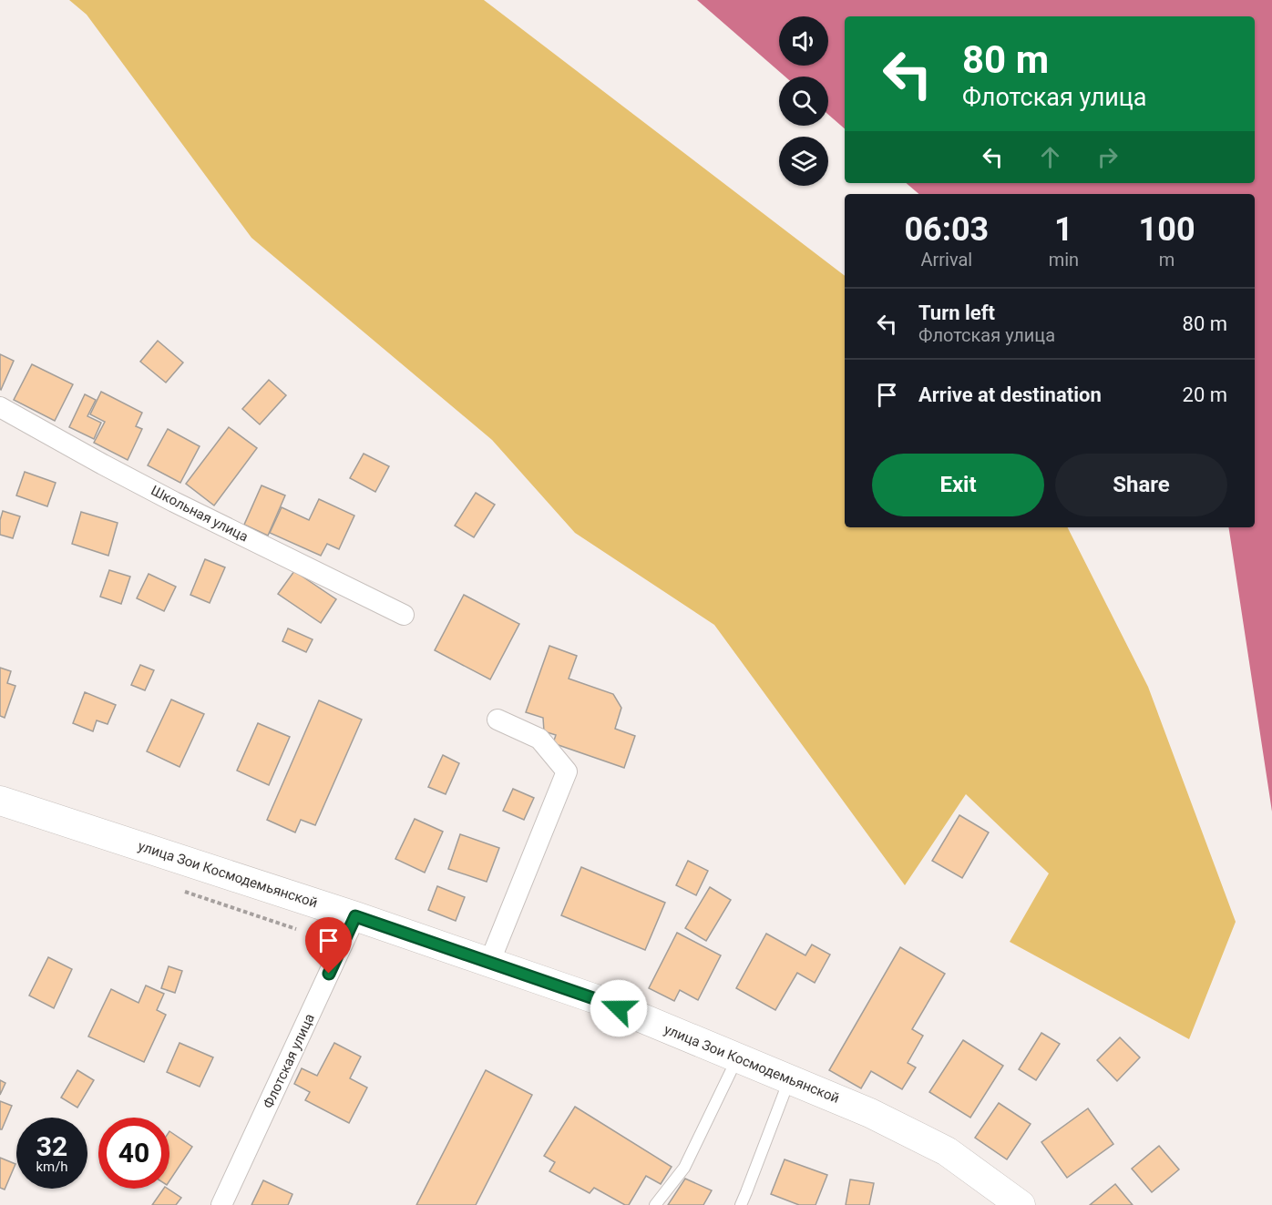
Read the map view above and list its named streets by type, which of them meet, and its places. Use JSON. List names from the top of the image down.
{
  "streets": {
    "street": ["Школьная улица", "улица Зои Космодемьянской", "Флотская улица"]
  },
  "crossings": [
    ["улица Зои Космодемьянской", "Флотская улица"]
  ],
  "page": {
    "turn": ["80 m", "Флотская улица"],
    "eta": [
      "06:03",
      "Arrival",
      "1",
      "min",
      "100",
      "m"
    ],
    "list": [
      {
        "name": "Turn left",
        "note": "Флотская улица",
        "value": "80 m"
      },
      {
        "name": "Arrive at destination",
        "value": "20 m"
      }
    ],
    "buttons": ["Exit", "Share"],
    "speed": "32 km/h",
    "limit": "40"
  }
}
